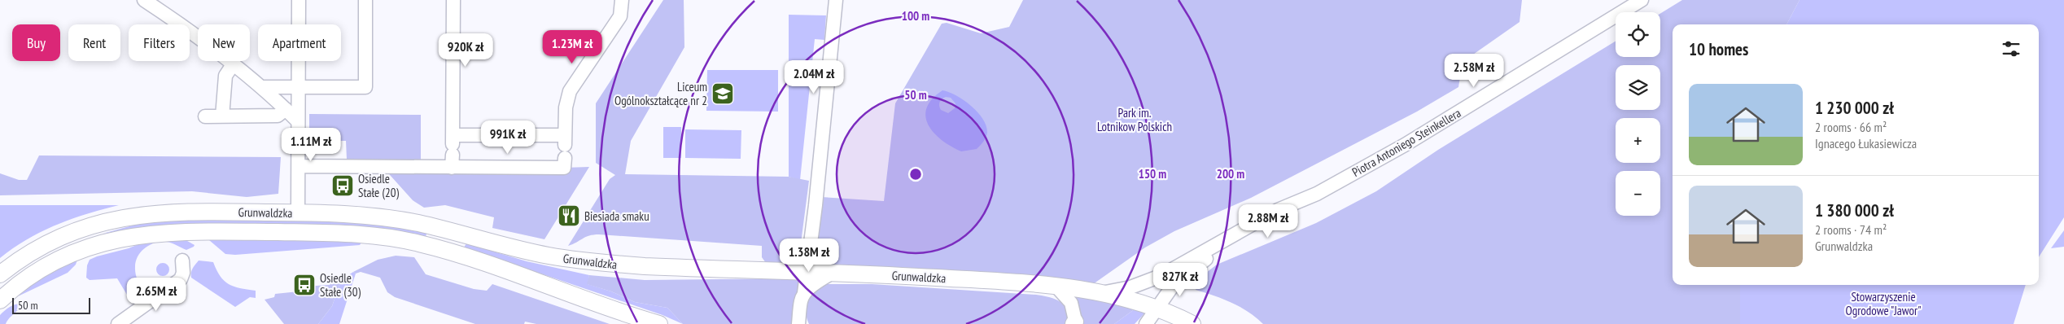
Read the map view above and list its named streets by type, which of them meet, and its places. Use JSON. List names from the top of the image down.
{
  "streets": {
    "main road": ["Grunwaldzka"],
    "street": ["Piotra Antoniego Steinkellera"]
  },
  "crossings": [
    ["Piotra Antoniego Steinkellera", "Grunwaldzka"]
  ],
  "parks": ["Park im. Lotnikow Polskich", "Stowarzyszenie Ogrodowe \"Jawor\""],
  "places": {
    "school or university": ["Liceum Ogólnokształcące nr 2"],
    "bus stop": ["Osiedle Stałe (20)", "Osiedle Stałe (30)"],
    "restaurant": ["Biesiada smaku"]
  },
  "scale_bar": "50 m",
  "page": {
    "map_buttons": ["+", "−"],
    "chip": [
      "Buy",
      "Rent",
      "Filters",
      "New",
      "Apartment"
    ],
    "heading": "10 homes",
    "price": [
      "1.23M zł",
      "920K zł",
      "2.58M zł",
      "2.04M zł",
      "991K zł",
      "1.11M zł",
      "2.88M zł",
      "1.38M zł",
      "827K zł",
      "2.65M zł"
    ],
    "list": [
      {
        "name": "1 230 000 zł",
        "note": "2 rooms · 66 m² · Ignacego Łukasiewicza"
      },
      {
        "name": "1 380 000 zł",
        "note": "2 rooms · 74 m² · Grunwaldzka"
      }
    ],
    "scale": "50 m"
  },
  "rings": [
    "100 m",
    "50 m",
    "150 m",
    "200 m"
  ]
}
